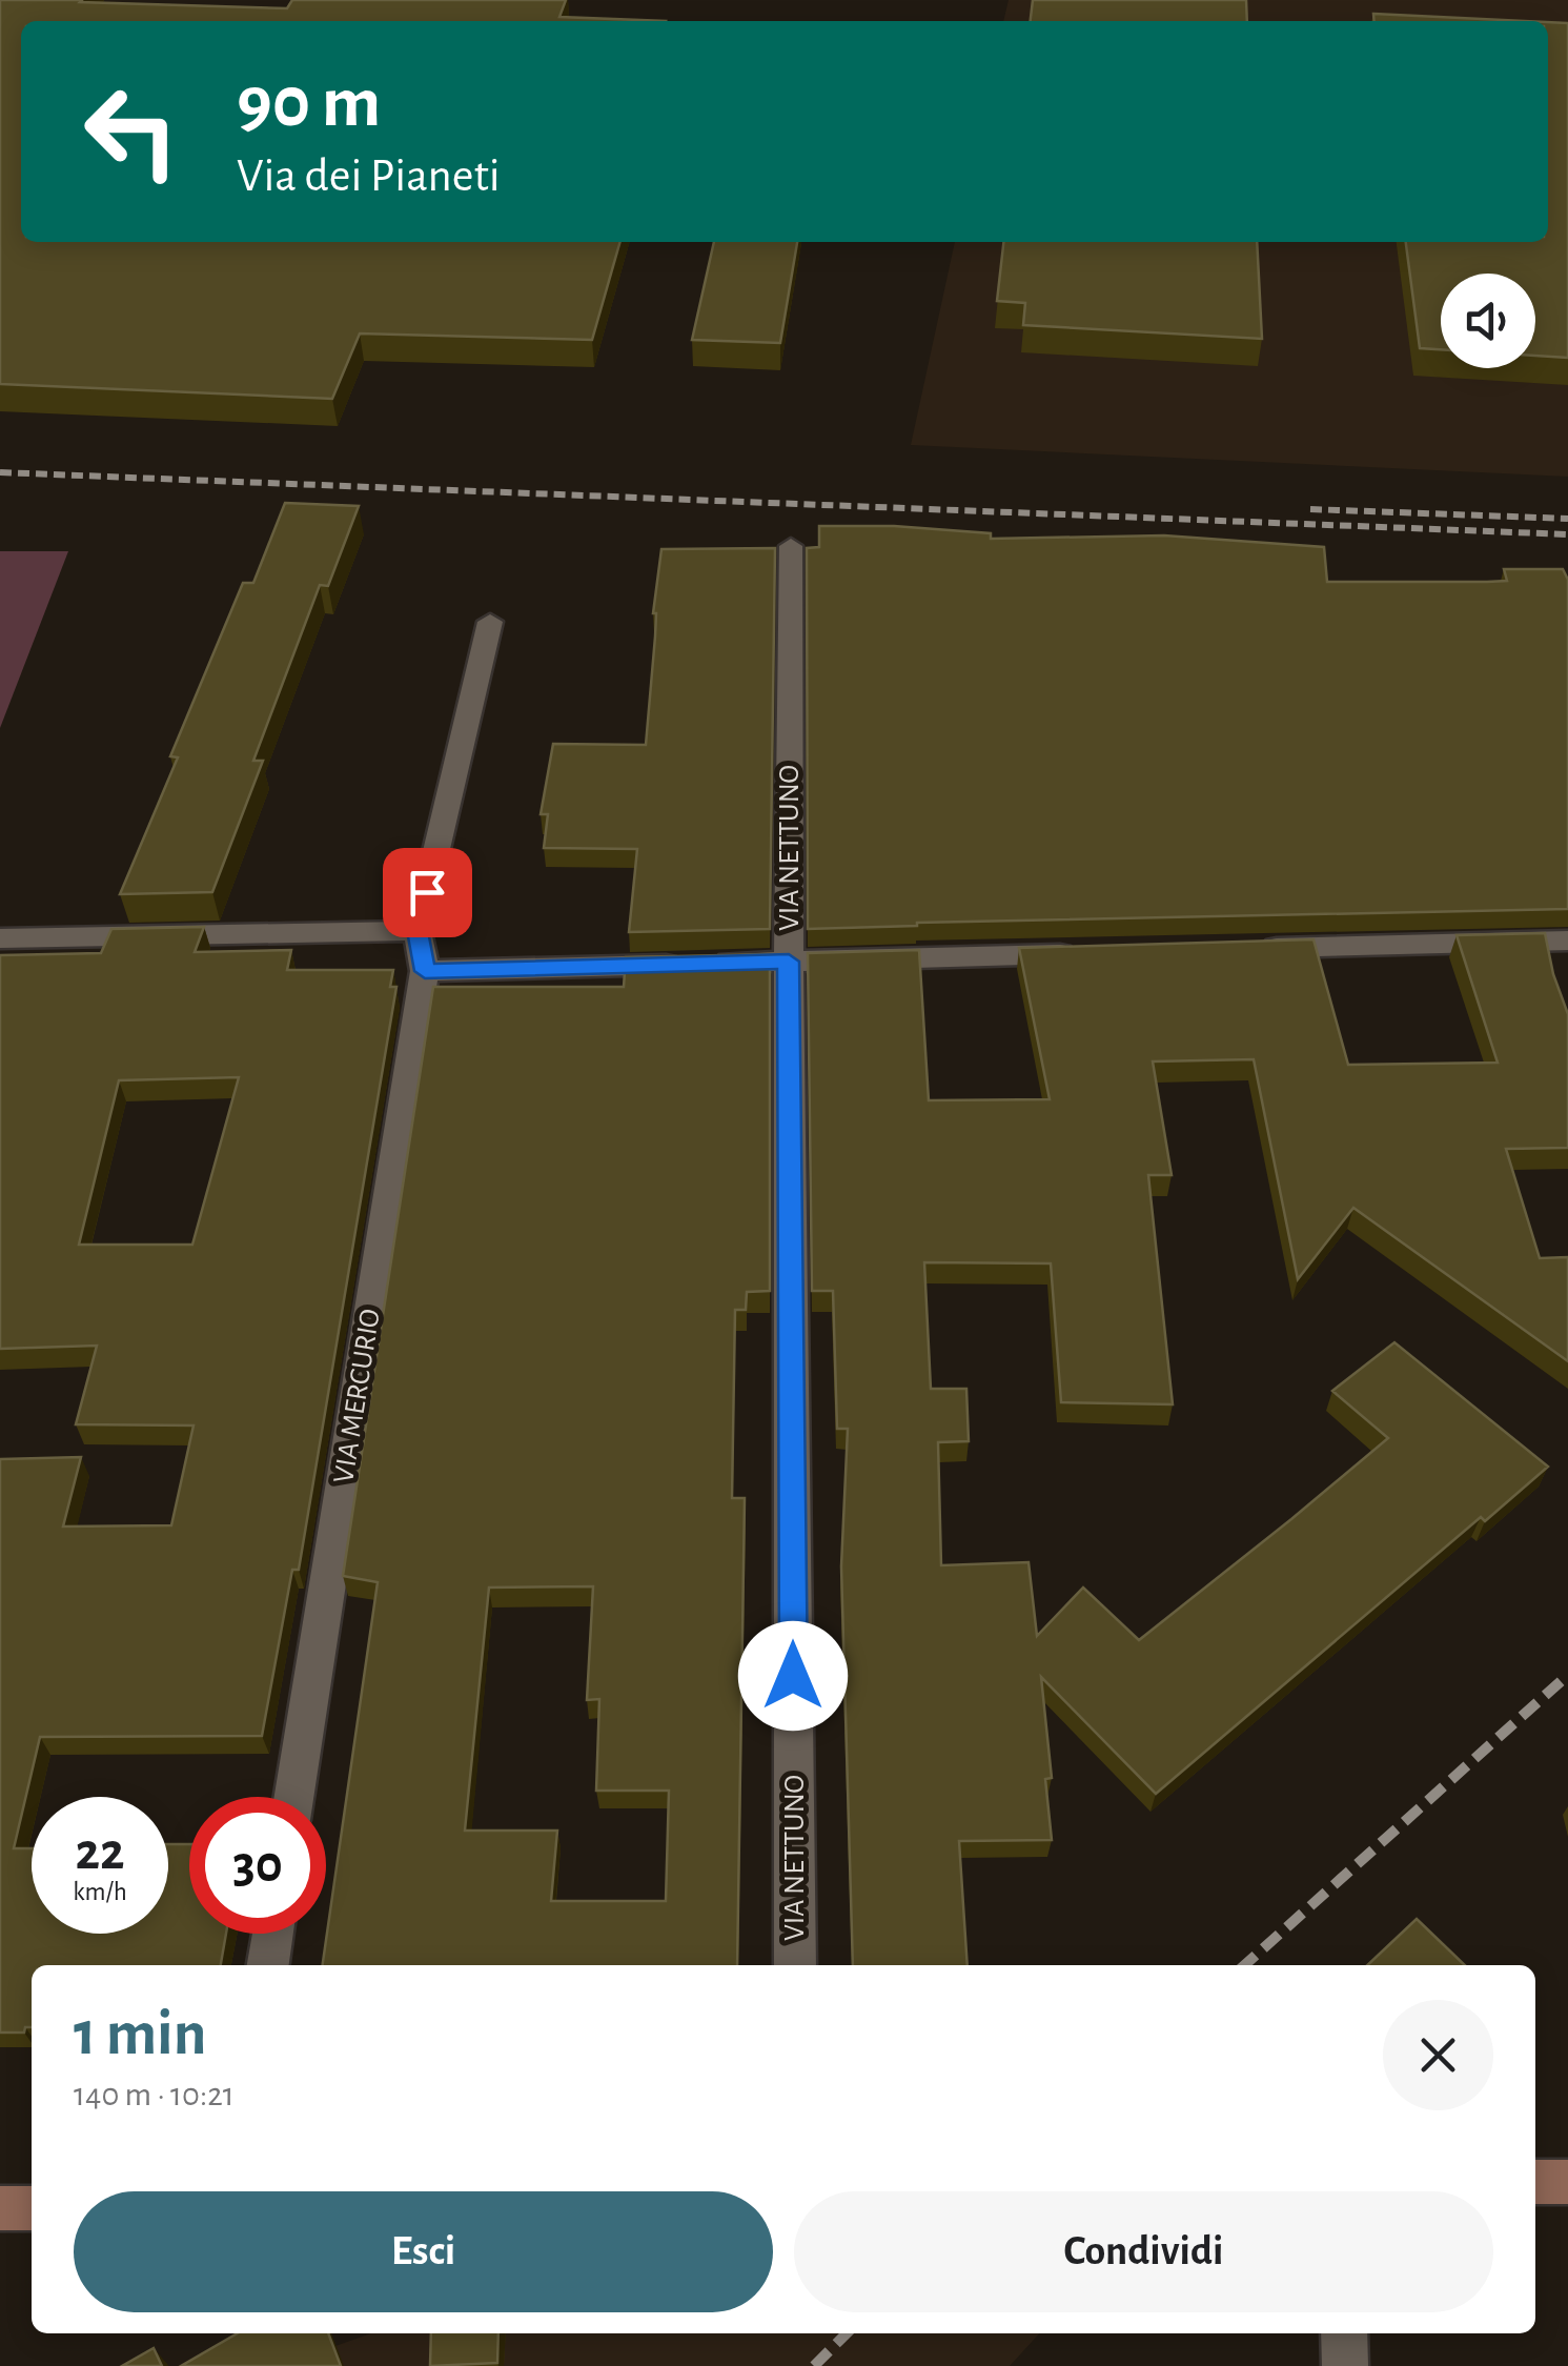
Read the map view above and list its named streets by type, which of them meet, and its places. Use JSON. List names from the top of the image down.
{
  "streets": {
    "street": ["VIA NETTUNO", "VIA MERCURIO"]
  },
  "page": {
    "turn": ["90 m", "Via dei Pianeti"],
    "speed": "22 km/h",
    "limit": "30",
    "heading": ["1 min", "140 m · 10:21"],
    "buttons": ["Esci", "Condividi"]
  }
}
